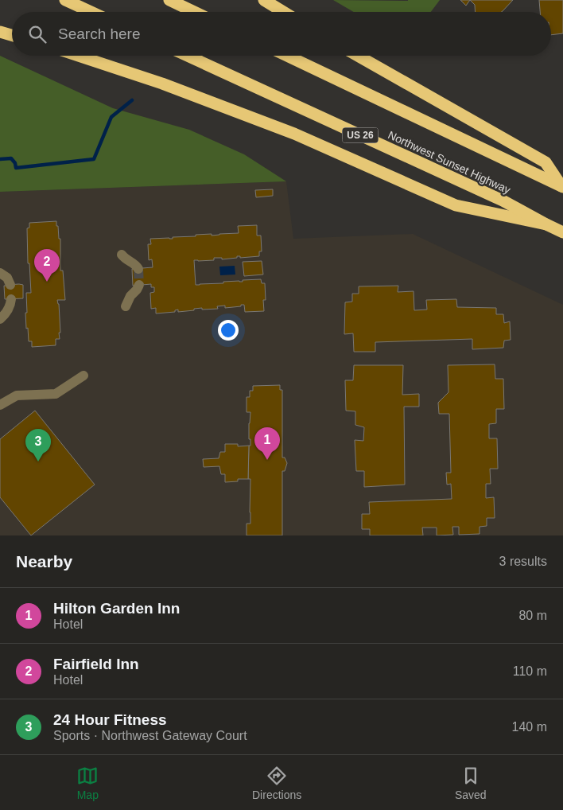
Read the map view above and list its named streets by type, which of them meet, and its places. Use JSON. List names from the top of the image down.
{
  "streets": {
    "highway": ["US 26", "Northwest Sunset Highway"]
  },
  "page": {
    "search": "Search here",
    "pins": ["2", "1", "3"],
    "heading": ["Nearby", "3 results"],
    "list": [
      {
        "mark": "1",
        "name": "Hilton Garden Inn",
        "note": "Hotel",
        "value": "80 m"
      },
      {
        "mark": "2",
        "name": "Fairfield Inn",
        "note": "Hotel",
        "value": "110 m"
      },
      {
        "mark": "3",
        "name": "24 Hour Fitness",
        "note": "Sports · Northwest Gateway Court",
        "value": "140 m"
      }
    ],
    "nav": ["Map", "Directions", "Saved"]
  }
}
